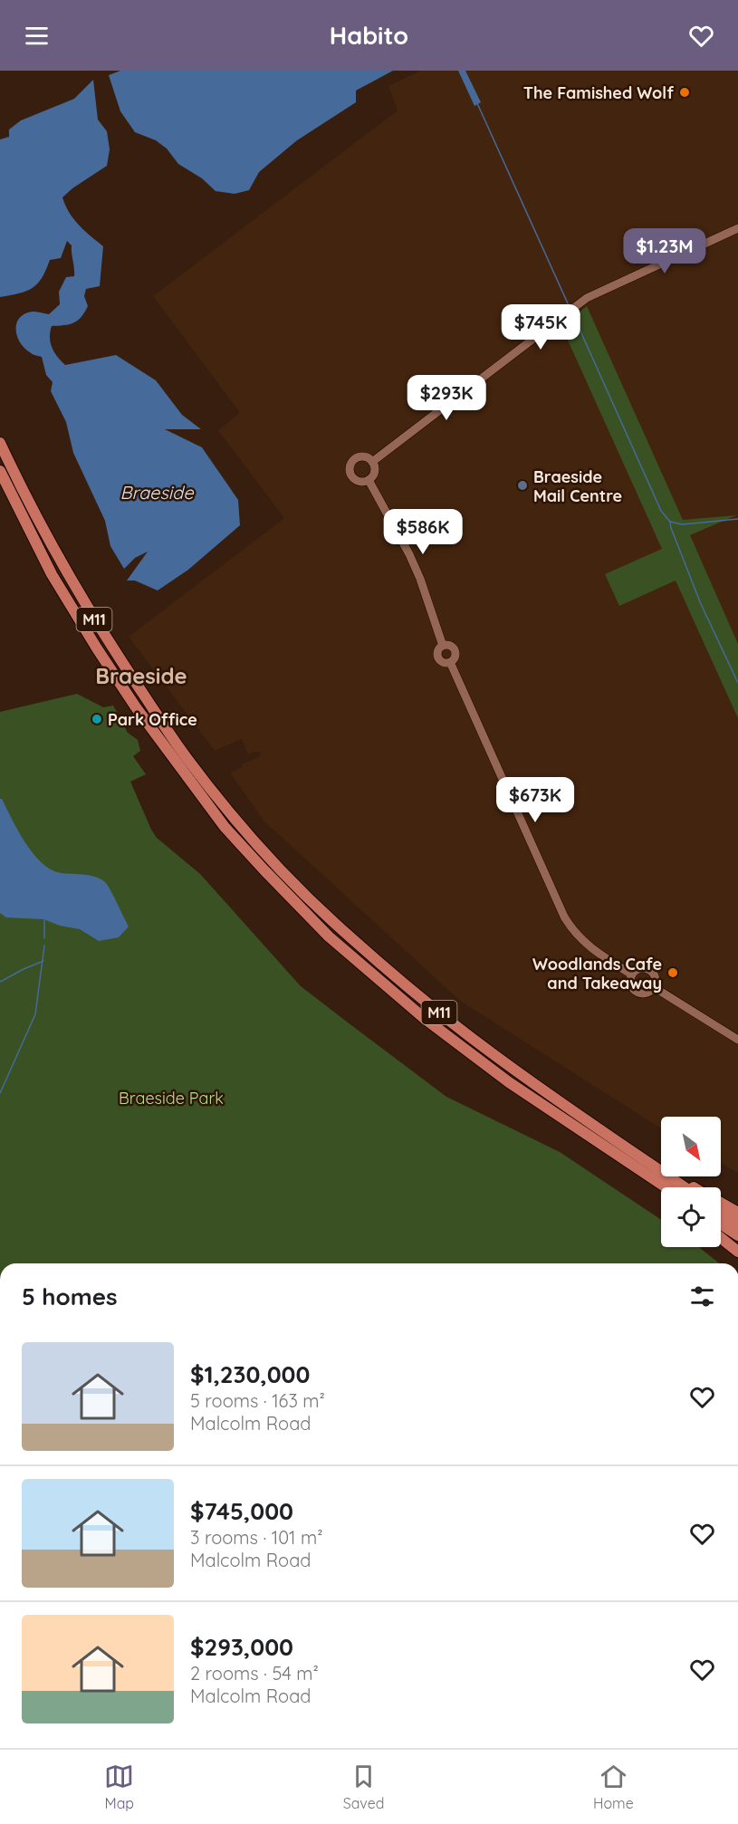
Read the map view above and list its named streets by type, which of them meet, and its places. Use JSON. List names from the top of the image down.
{
  "streets": {
    "highway": ["M11"]
  },
  "districts": ["Braeside"],
  "water": ["Braeside"],
  "parks": ["Braeside Park"],
  "places": [
    "The Famished Wolf",
    "Braeside Mail Centre",
    "Park Office",
    "Woodlands Cafe and Takeaway"
  ],
  "north": "bottom right",
  "page": {
    "header": "Habito",
    "price": [
      "$1.23M",
      "$745K",
      "$293K",
      "$586K",
      "$673K"
    ],
    "heading": "5 homes",
    "list": [
      {
        "name": "$1,230,000",
        "note": "5 rooms · 163 m² · Malcolm Road"
      },
      {
        "name": "$745,000",
        "note": "3 rooms · 101 m² · Malcolm Road"
      },
      {
        "name": "$293,000",
        "note": "2 rooms · 54 m² · Malcolm Road"
      }
    ],
    "tabs": ["Map", "Saved", "Home"]
  }
}
